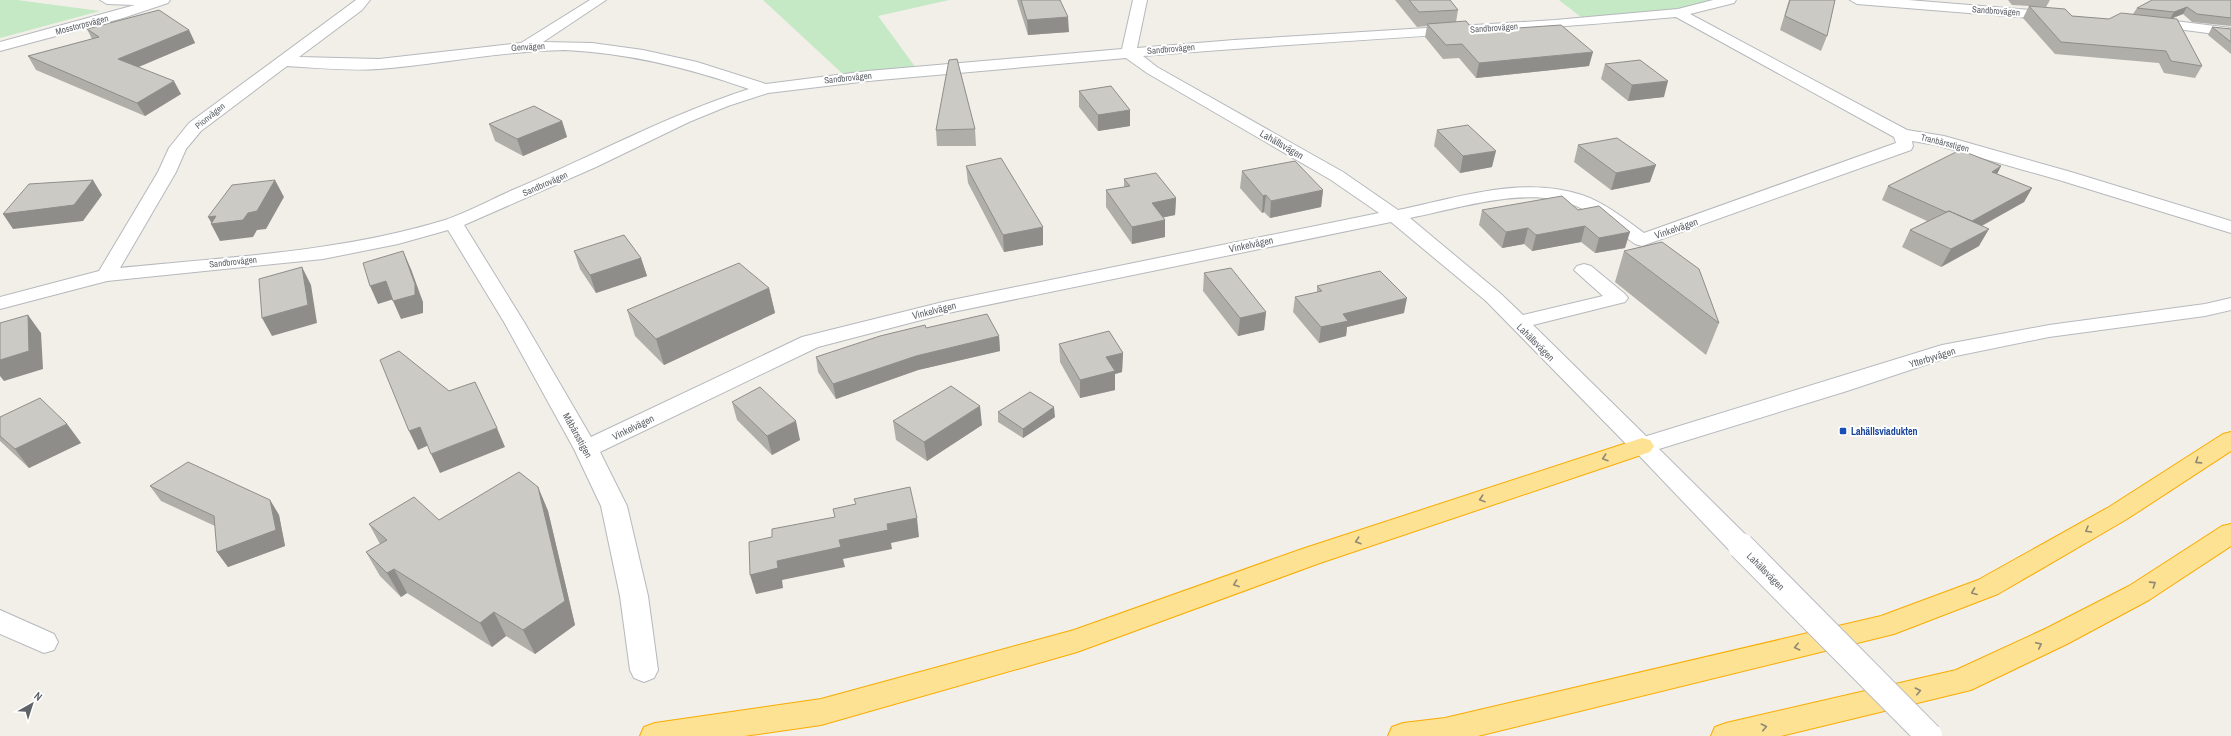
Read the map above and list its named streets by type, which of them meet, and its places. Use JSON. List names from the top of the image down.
{
  "streets": {
    "street": [
      "Sandbrovägen",
      "Mosstorpsvägen",
      "Genvägen",
      "Pionvägen",
      "Tranbärsstigen",
      "Lahällsvägen",
      "Vinkelvägen",
      "Ytterbyvägen",
      "Måbärsstigen"
    ]
  },
  "crossings": [
    ["Sandbrovägen", "Genvägen"],
    ["Sandbrovägen", "Pionvägen"],
    ["Sandbrovägen", "Tranbärsstigen"],
    ["Sandbrovägen", "Lahällsvägen"],
    ["Sandbrovägen", "Måbärsstigen"],
    ["Genvägen", "Pionvägen"],
    ["Tranbärsstigen", "Vinkelvägen"],
    ["Lahällsvägen", "Vinkelvägen"],
    ["Lahällsvägen", "Ytterbyvägen"],
    ["Vinkelvägen", "Måbärsstigen"]
  ],
  "places": {
    "transit": ["Lahällsviadukten"]
  },
  "north": "top right"
}
